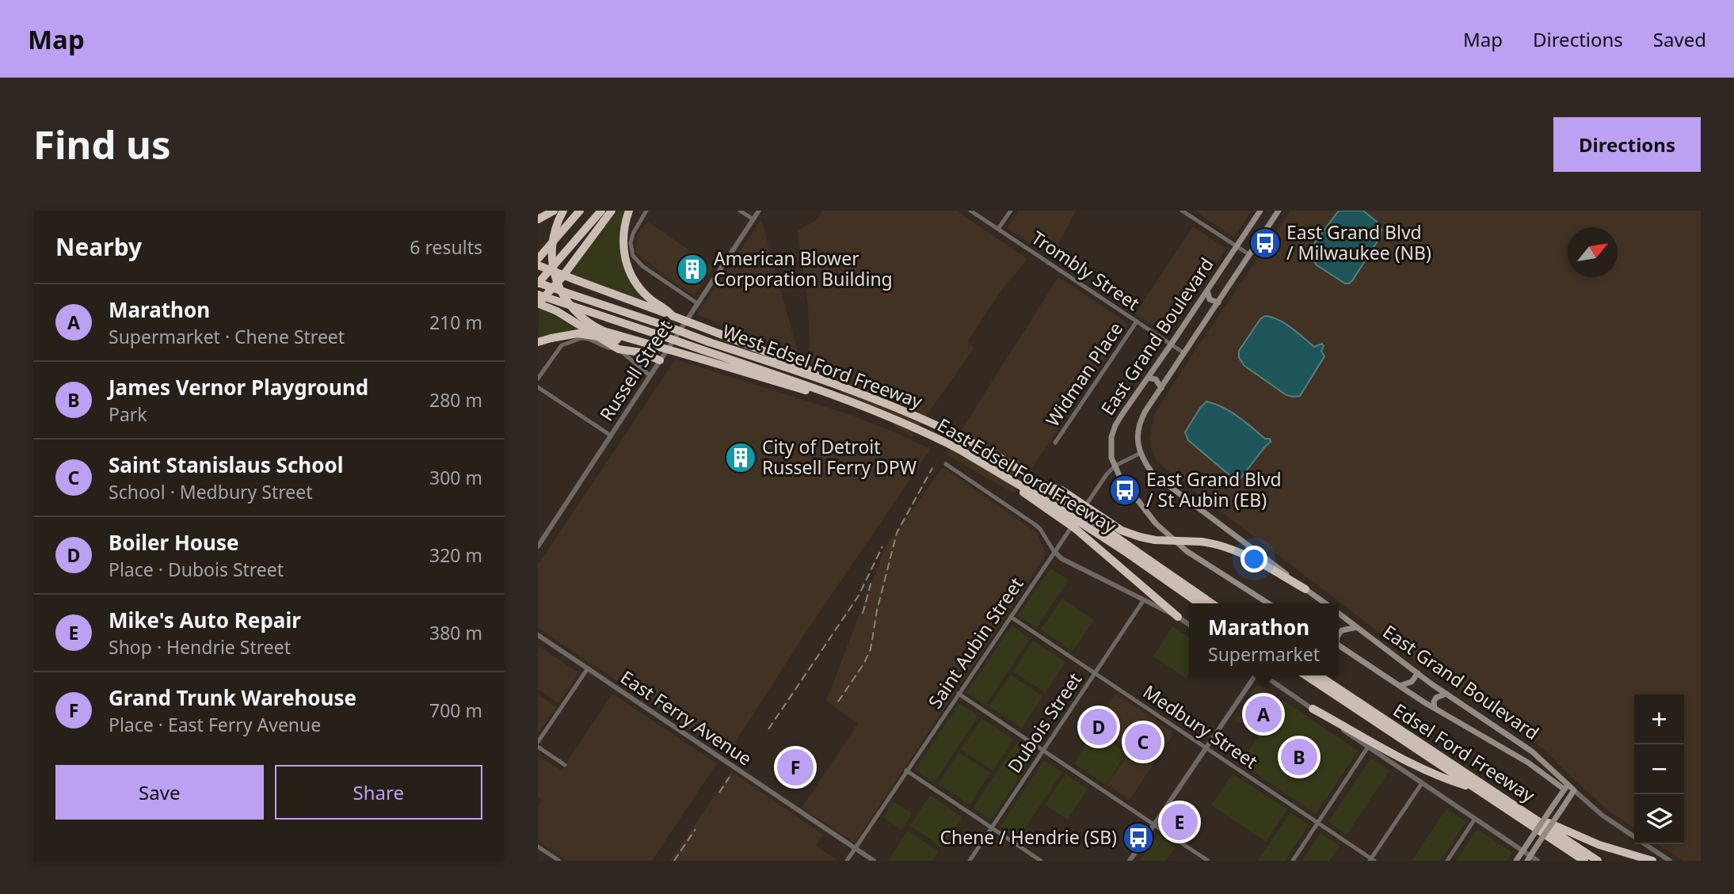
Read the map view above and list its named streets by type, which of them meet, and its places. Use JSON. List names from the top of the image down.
{
  "streets": {
    "highway": ["West Edsel Ford Freeway", "East Edsel Ford Freeway", "Edsel Ford Freeway"],
    "main road": ["East Grand Boulevard"],
    "street": [
      "Trombly Street",
      "Russell Street",
      "Widman Place",
      "Saint Aubin Street",
      "East Ferry Avenue",
      "Dubois Street",
      "Medbury Street"
    ]
  },
  "crossings": [
    ["Trombly Street", "East Grand Boulevard"],
    ["Trombly Street", "Widman Place"],
    ["East Grand Boulevard", "Saint Aubin Street"],
    ["Saint Aubin Street", "East Ferry Avenue"],
    ["Saint Aubin Street", "Medbury Street"],
    ["Dubois Street", "Medbury Street"]
  ],
  "places": {
    "bus stop": ["East Grand Blvd / Milwaukee (NB)", "East Grand Blvd / St Aubin (EB)", "Chene / Hendrie (SB)"],
    "building": ["American Blower Corporation Building", "City of Detroit Russell Ferry DPW"]
  },
  "north": "top right",
  "page": {
    "header": "Map",
    "nav": ["Map", "Directions", "Saved"],
    "buttons": [
      "Directions",
      ["Save", "Share"]
    ],
    "title": "Find us",
    "heading": ["Nearby", "6 results"],
    "list": [
      {
        "mark": "A",
        "name": "Marathon",
        "note": "Supermarket · Chene Street",
        "value": "210 m"
      },
      {
        "mark": "B",
        "name": "James Vernor Playground",
        "note": "Park",
        "value": "280 m"
      },
      {
        "mark": "C",
        "name": "Saint Stanislaus School",
        "note": "School · Medbury Street",
        "value": "300 m"
      },
      {
        "mark": "D",
        "name": "Boiler House",
        "note": "Place · Dubois Street",
        "value": "320 m"
      },
      {
        "mark": "E",
        "name": "Mike's Auto Repair",
        "note": "Shop · Hendrie Street",
        "value": "380 m"
      },
      {
        "mark": "F",
        "name": "Grand Trunk Warehouse",
        "note": "Place · East Ferry Avenue",
        "value": "700 m"
      }
    ],
    "popup": ["Marathon", "Supermarket"],
    "pins": [
      "A",
      "D",
      "C",
      "B",
      "F",
      "E"
    ],
    "map_buttons": ["+", "−"]
  }
}
